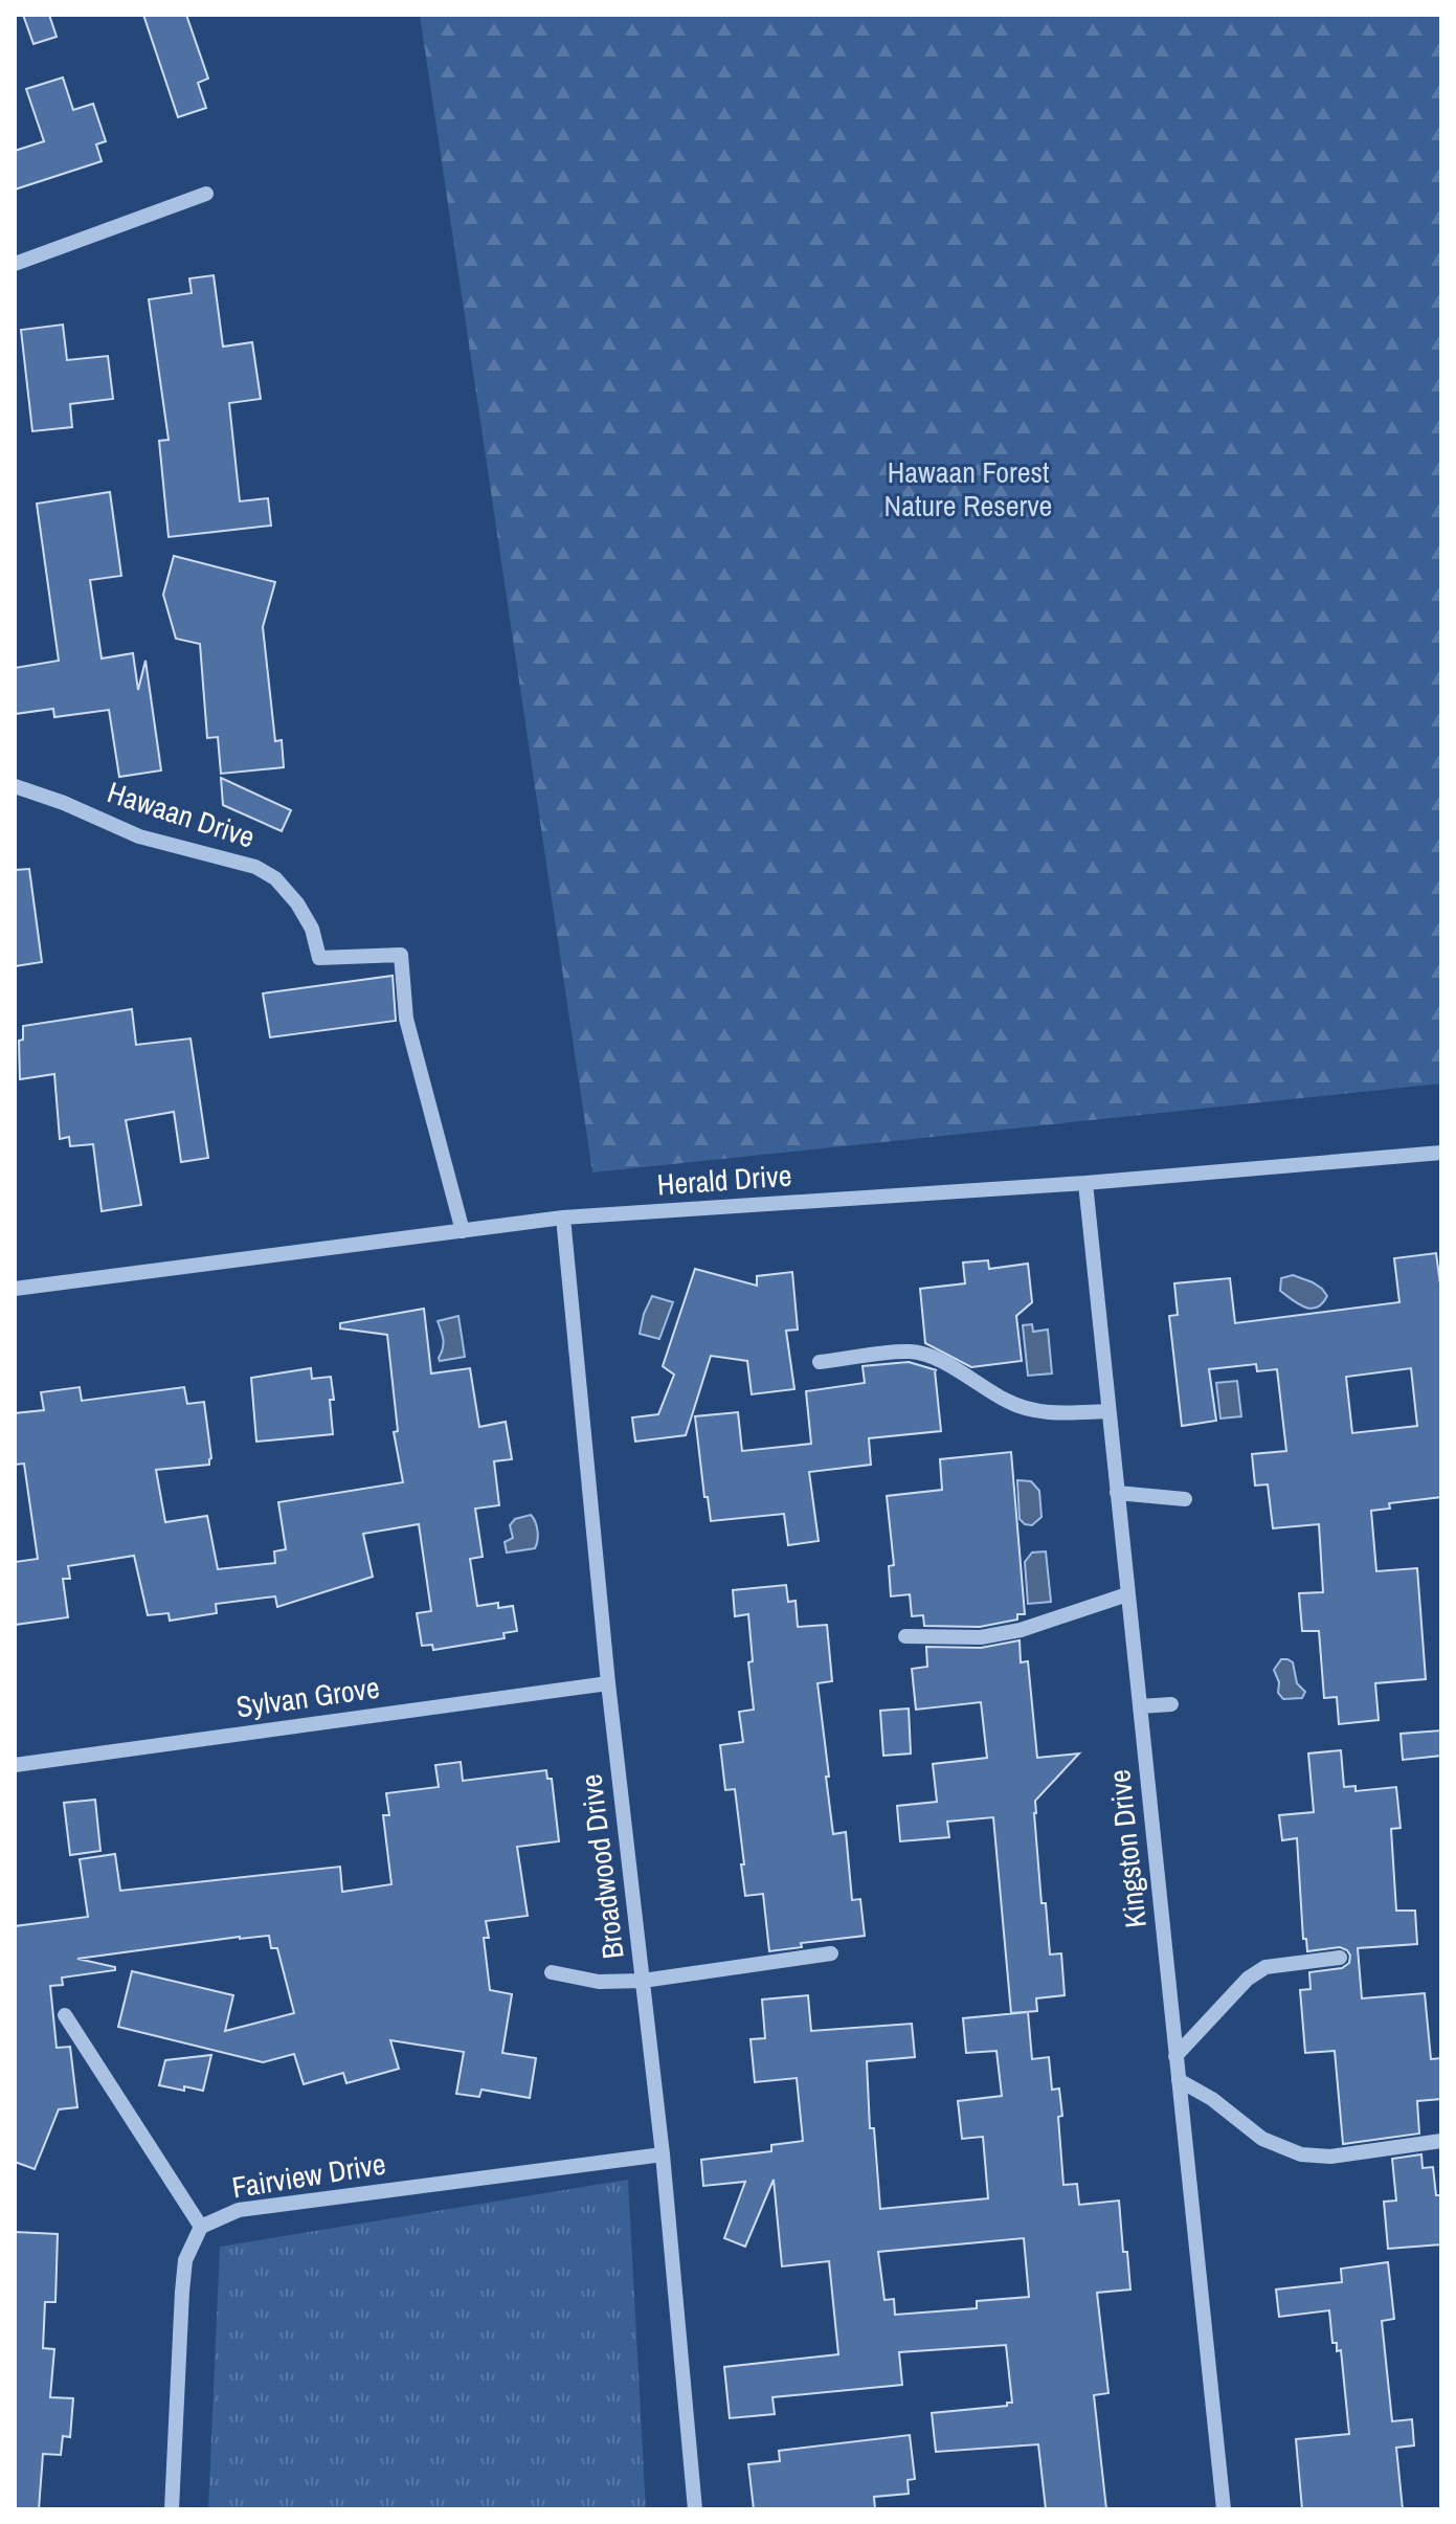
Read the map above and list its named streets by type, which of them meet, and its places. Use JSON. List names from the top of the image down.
{
  "streets": {
    "street": [
      "Hawaan Drive",
      "Herald Drive",
      "Sylvan Grove",
      "Kingston Drive",
      "Broadwood Drive",
      "Fairview Drive"
    ]
  },
  "crossings": [
    ["Hawaan Drive", "Herald Drive"],
    ["Herald Drive", "Kingston Drive"],
    ["Herald Drive", "Broadwood Drive"],
    ["Sylvan Grove", "Broadwood Drive"],
    ["Broadwood Drive", "Fairview Drive"]
  ],
  "parks": ["Hawaan Forest Nature Reserve"]
}
